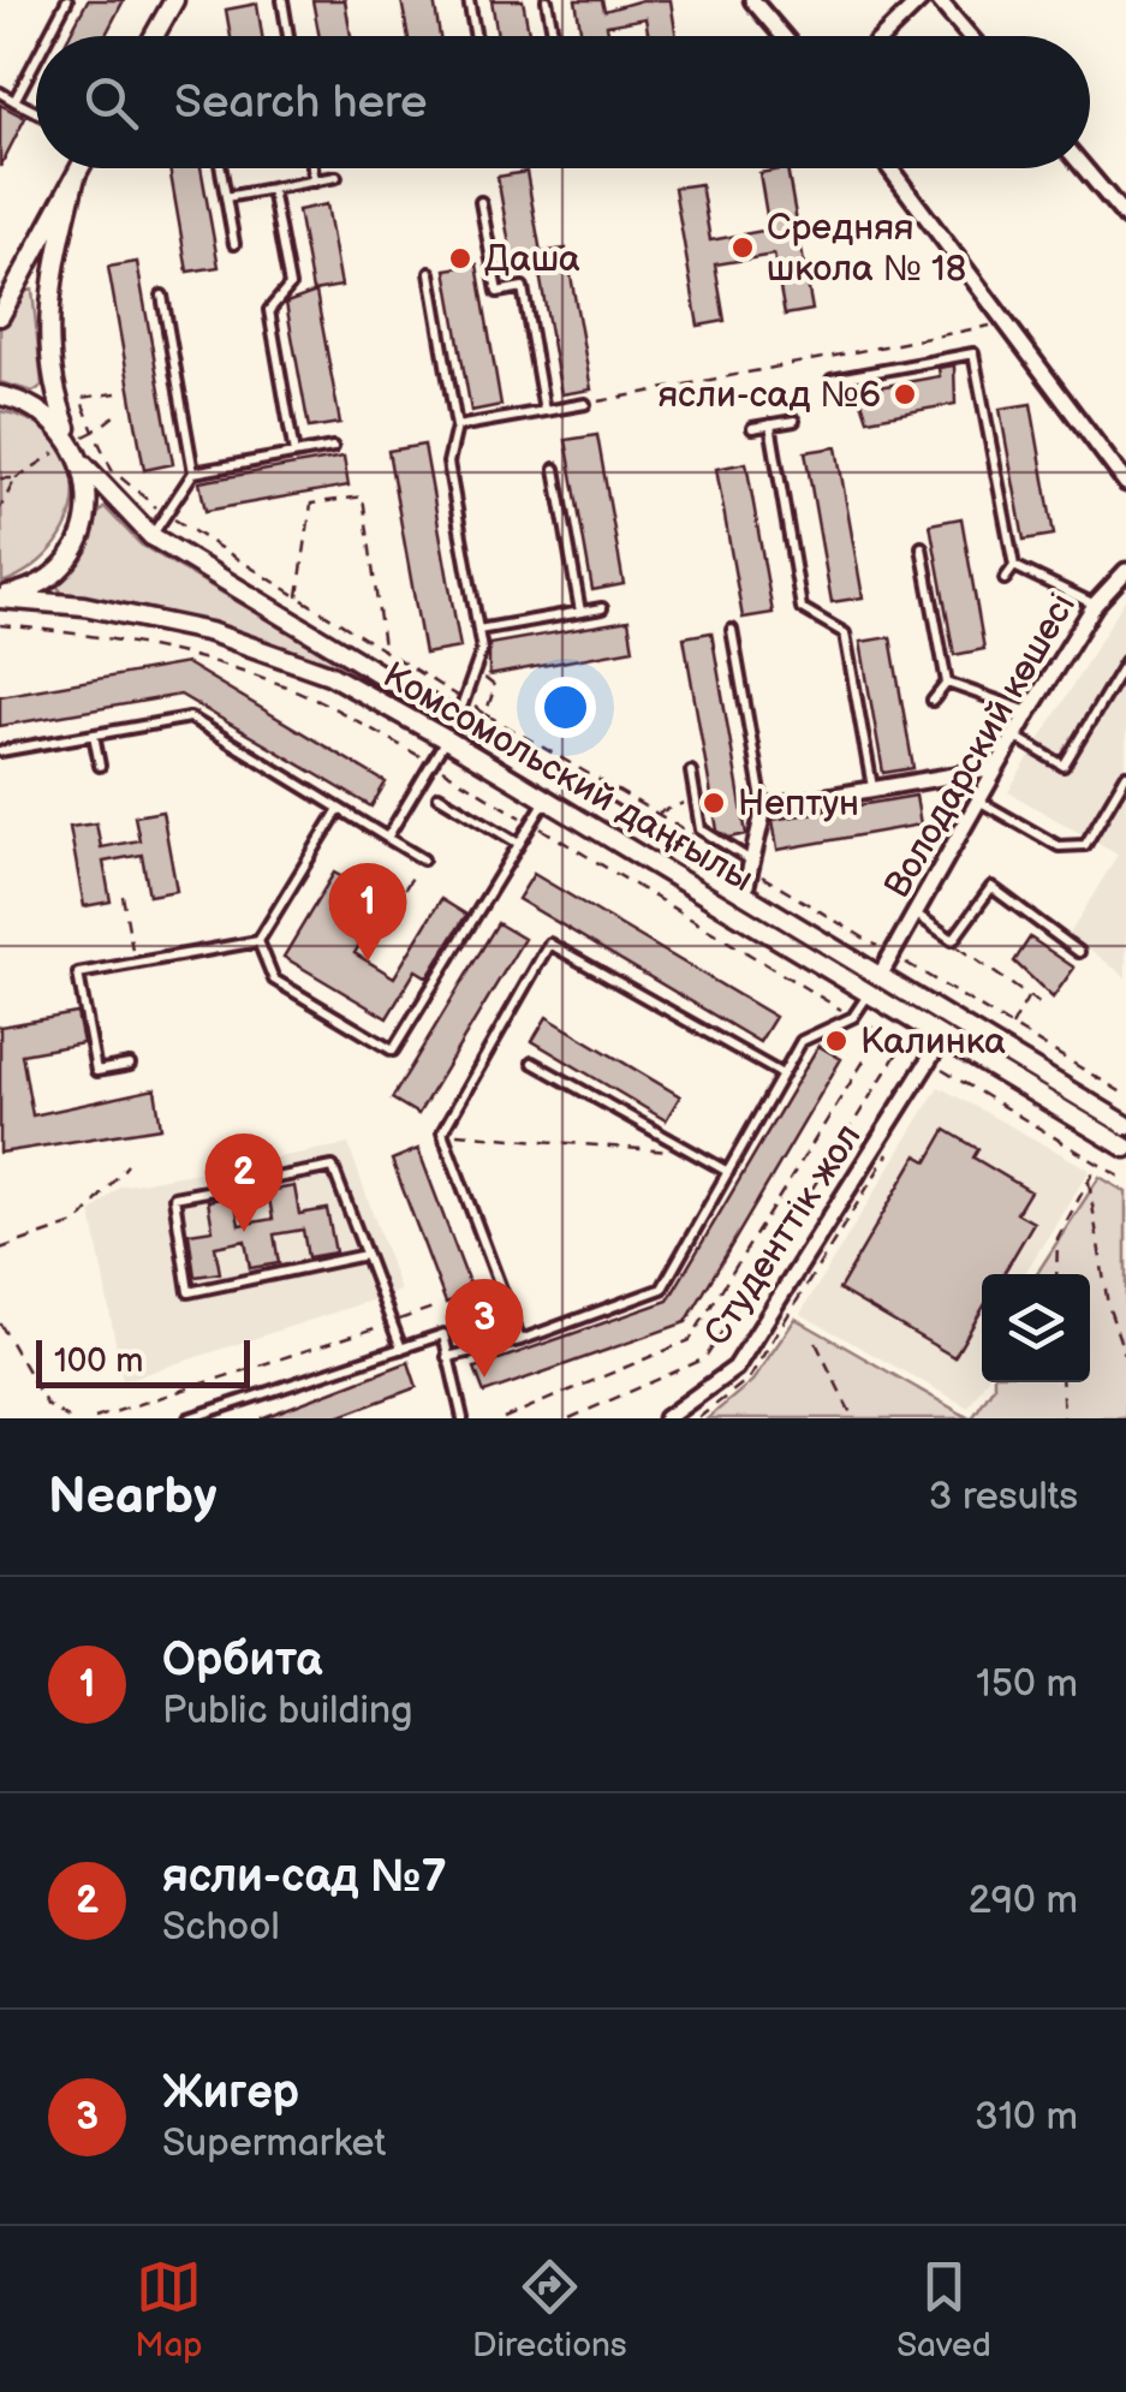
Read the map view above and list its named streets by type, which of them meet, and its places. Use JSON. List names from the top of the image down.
{
  "streets": {
    "street": ["Володарский көшесі", "Комсомольский даңғылы", "Студенттік жол"]
  },
  "crossings": [
    ["Володарский көшесі", "Комсомольский даңғылы"],
    ["Комсомольский даңғылы", "Студенттік жол"]
  ],
  "places": [
    "Средняя школа № 18",
    "Даша",
    "ясли-сад №6",
    "Нептун",
    "Калинка"
  ],
  "scale_bar": "100 m",
  "page": {
    "search": "Search here",
    "pins": ["1", "2", "3"],
    "scale": "100 m",
    "heading": ["Nearby", "3 results"],
    "list": [
      {
        "mark": "1",
        "name": "Орбита",
        "note": "Public building",
        "value": "150 m"
      },
      {
        "mark": "2",
        "name": "ясли-сад №7",
        "note": "School",
        "value": "290 m"
      },
      {
        "mark": "3",
        "name": "Жигер",
        "note": "Supermarket",
        "value": "310 m"
      }
    ],
    "nav": ["Map", "Directions", "Saved"]
  }
}
